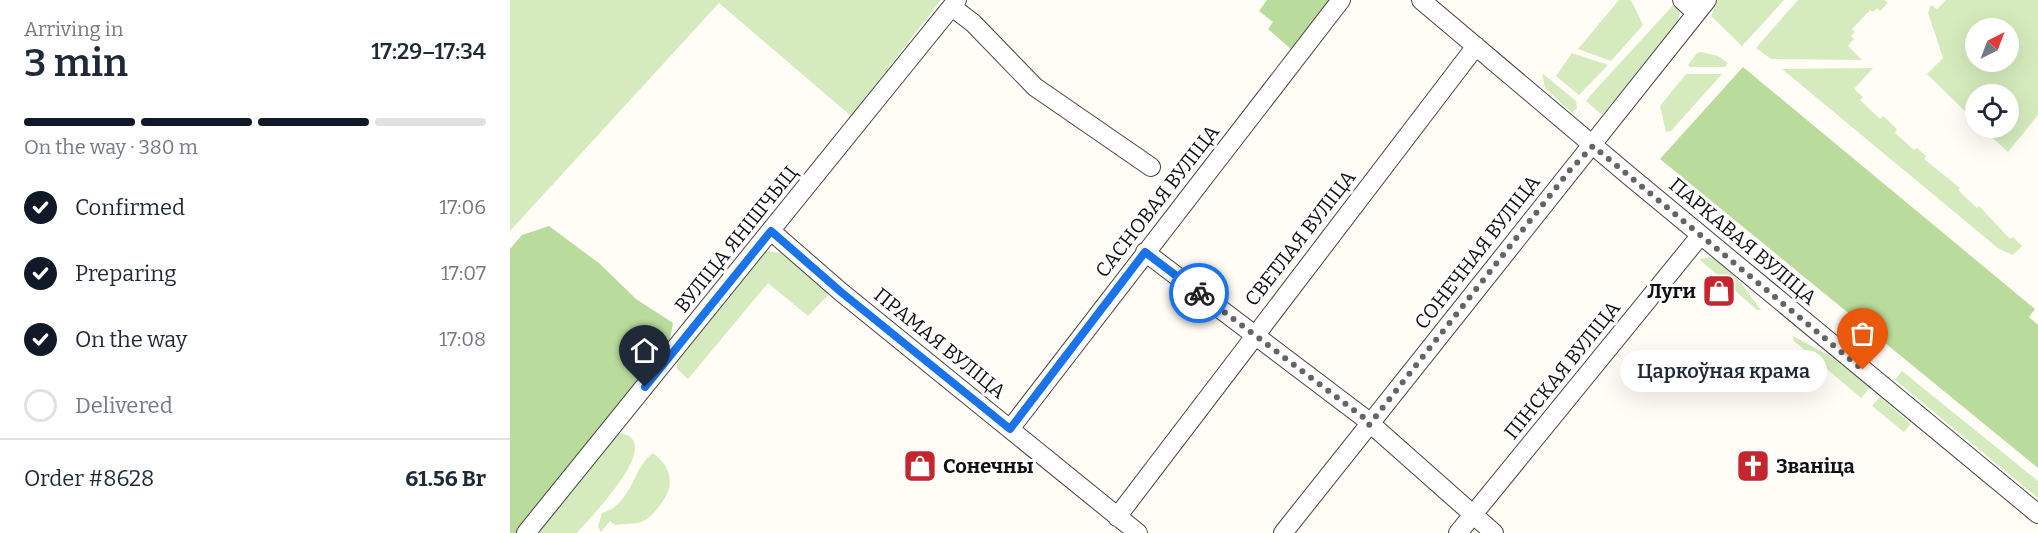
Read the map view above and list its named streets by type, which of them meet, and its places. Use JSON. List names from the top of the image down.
{
  "streets": {
    "street": [
      "САСНОВАЯ ВУЛІЦА",
      "СВЕТЛАЯ ВУЛІЦА",
      "ВУЛІЦА ЯНІШЧЫЦ",
      "ПАРКАВАЯ ВУЛІЦА",
      "СОНЕЧНАЯ ВУЛІЦА",
      "ПРАМАЯ ВУЛІЦА",
      "ПІНСКАЯ ВУЛІЦА"
    ]
  },
  "crossings": [
    ["САСНОВАЯ ВУЛІЦА", "ПРАМАЯ ВУЛІЦА"],
    ["СВЕТЛАЯ ВУЛІЦА", "ПАРКАВАЯ ВУЛІЦА"],
    ["СВЕТЛАЯ ВУЛІЦА", "ПРАМАЯ ВУЛІЦА"],
    ["ВУЛІЦА ЯНІШЧЫЦ", "ПРАМАЯ ВУЛІЦА"],
    ["ПАРКАВАЯ ВУЛІЦА", "СОНЕЧНАЯ ВУЛІЦА"],
    ["ПАРКАВАЯ ВУЛІЦА", "ПІНСКАЯ ВУЛІЦА"]
  ],
  "places": {
    "shop": ["Луги", "Сонечны"],
    "other": ["Царкоўная крама"],
    "church": ["Званіца"]
  },
  "north": "top right",
  "page": {
    "heading": ["3 min", "Arriving in", "17:29–17:34"],
    "panel": ["Order #8628", "61.56 Br"],
    "bar": "On the way · 380 m",
    "list": [
      ["Confirmed", "17:06"],
      ["Preparing", "17:07"],
      ["On the way", "17:08"],
      "Delivered"
    ],
    "bubble": "Царкоўная крама"
  }
}
